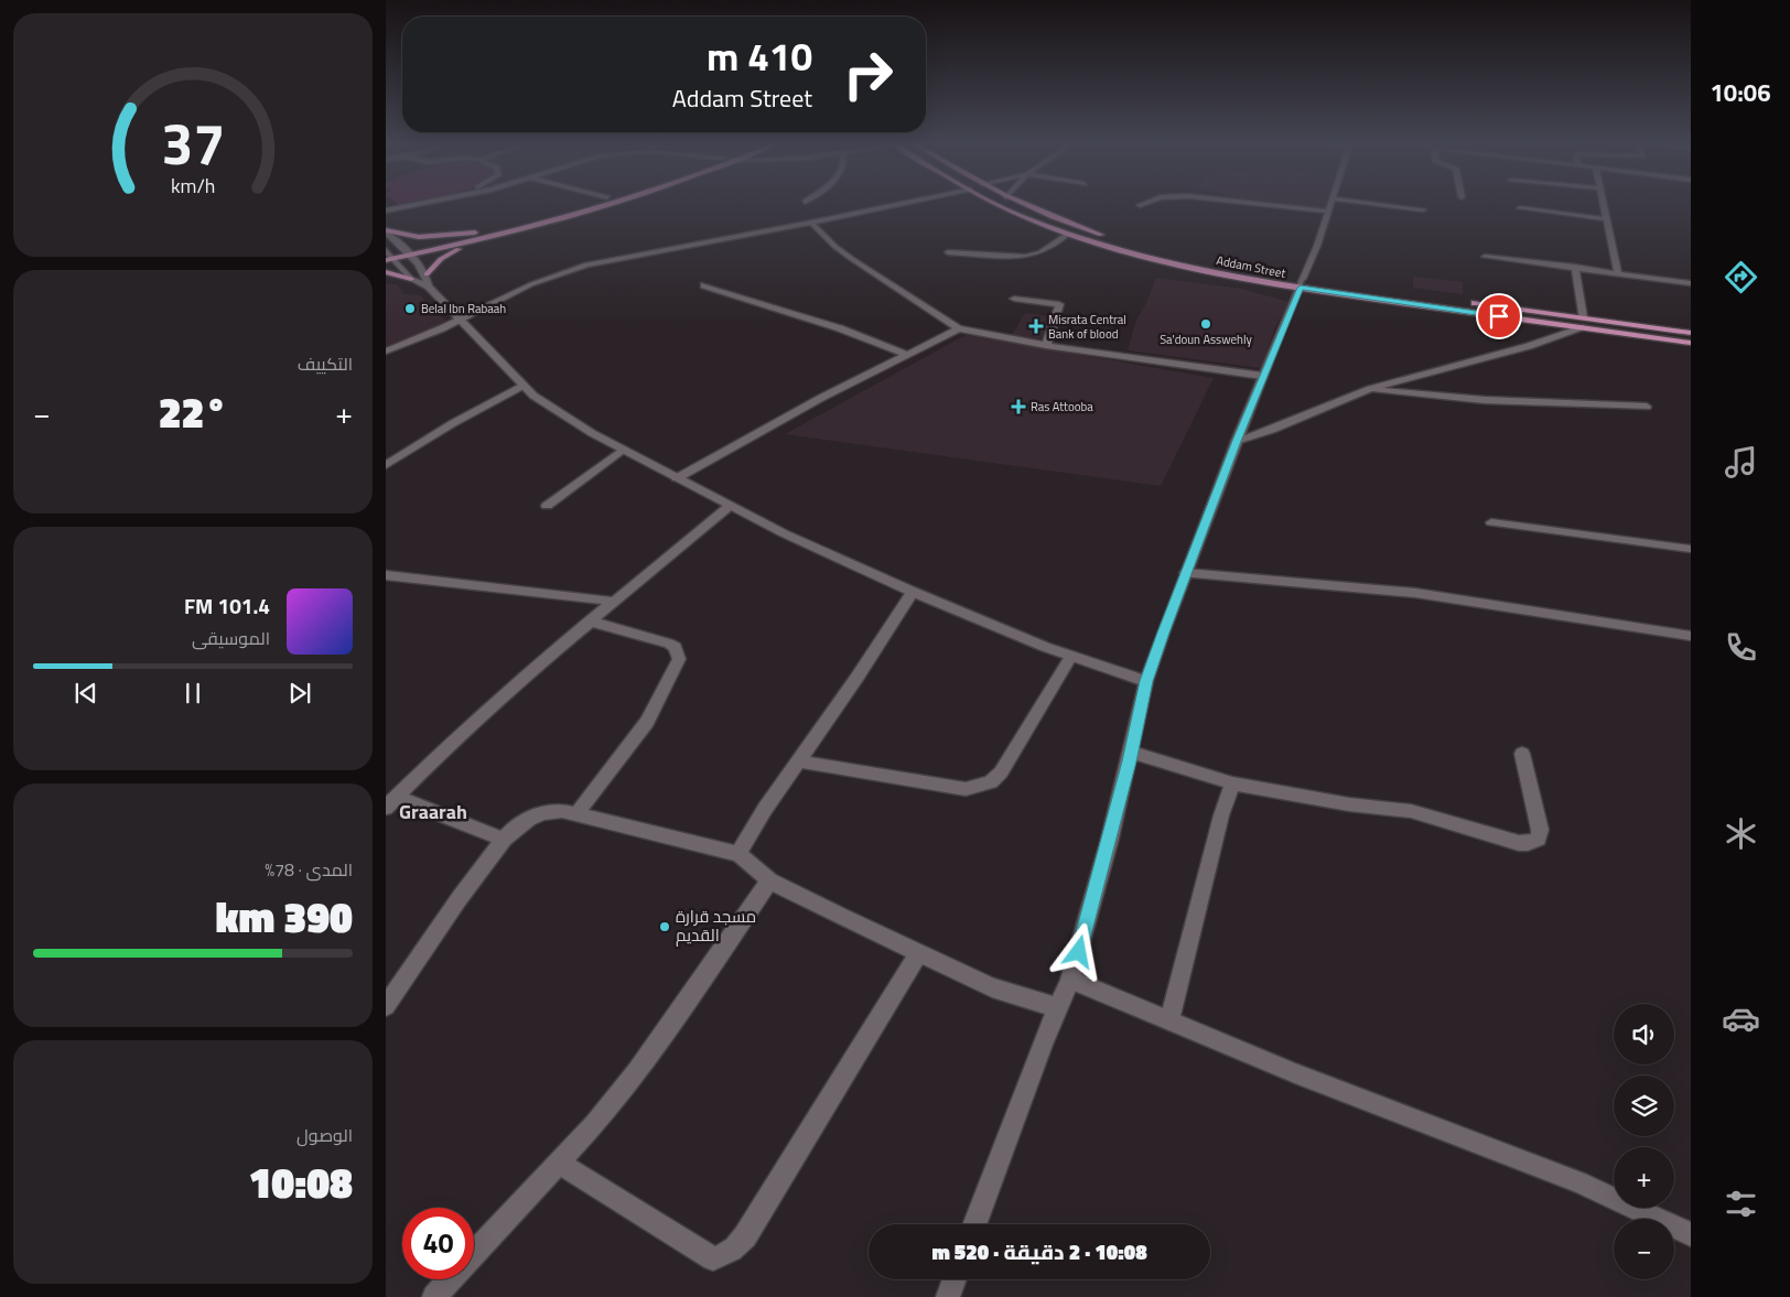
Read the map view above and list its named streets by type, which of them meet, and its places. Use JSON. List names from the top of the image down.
{
  "streets": {
    "main road": ["Addam Street"]
  },
  "districts": ["Graarah"],
  "places": {
    "other": ["Belal Ibn Rabaah", "Sa'doun Asswehly", "مسجد قرارة القديم"],
    "health": ["Misrata Central Bank of blood", "Ras Attooba"]
  },
  "page": {
    "tabs": "10:06",
    "turn": ["410 m", "Addam Street"],
    "tile": [
      "التكييف",
      ["المدى · 78%", "390 km"],
      ["الوصول", "10:08"]
    ],
    "heat": ["−", "22°", "+"],
    "song": ["101.4 FM", "الموسيقى"],
    "map_buttons": ["+", "−"],
    "limit": "40",
    "trip": "10:08 · 2 دقيقة · 520 m",
    "gauge": ["37", "km/h"]
  }
}
